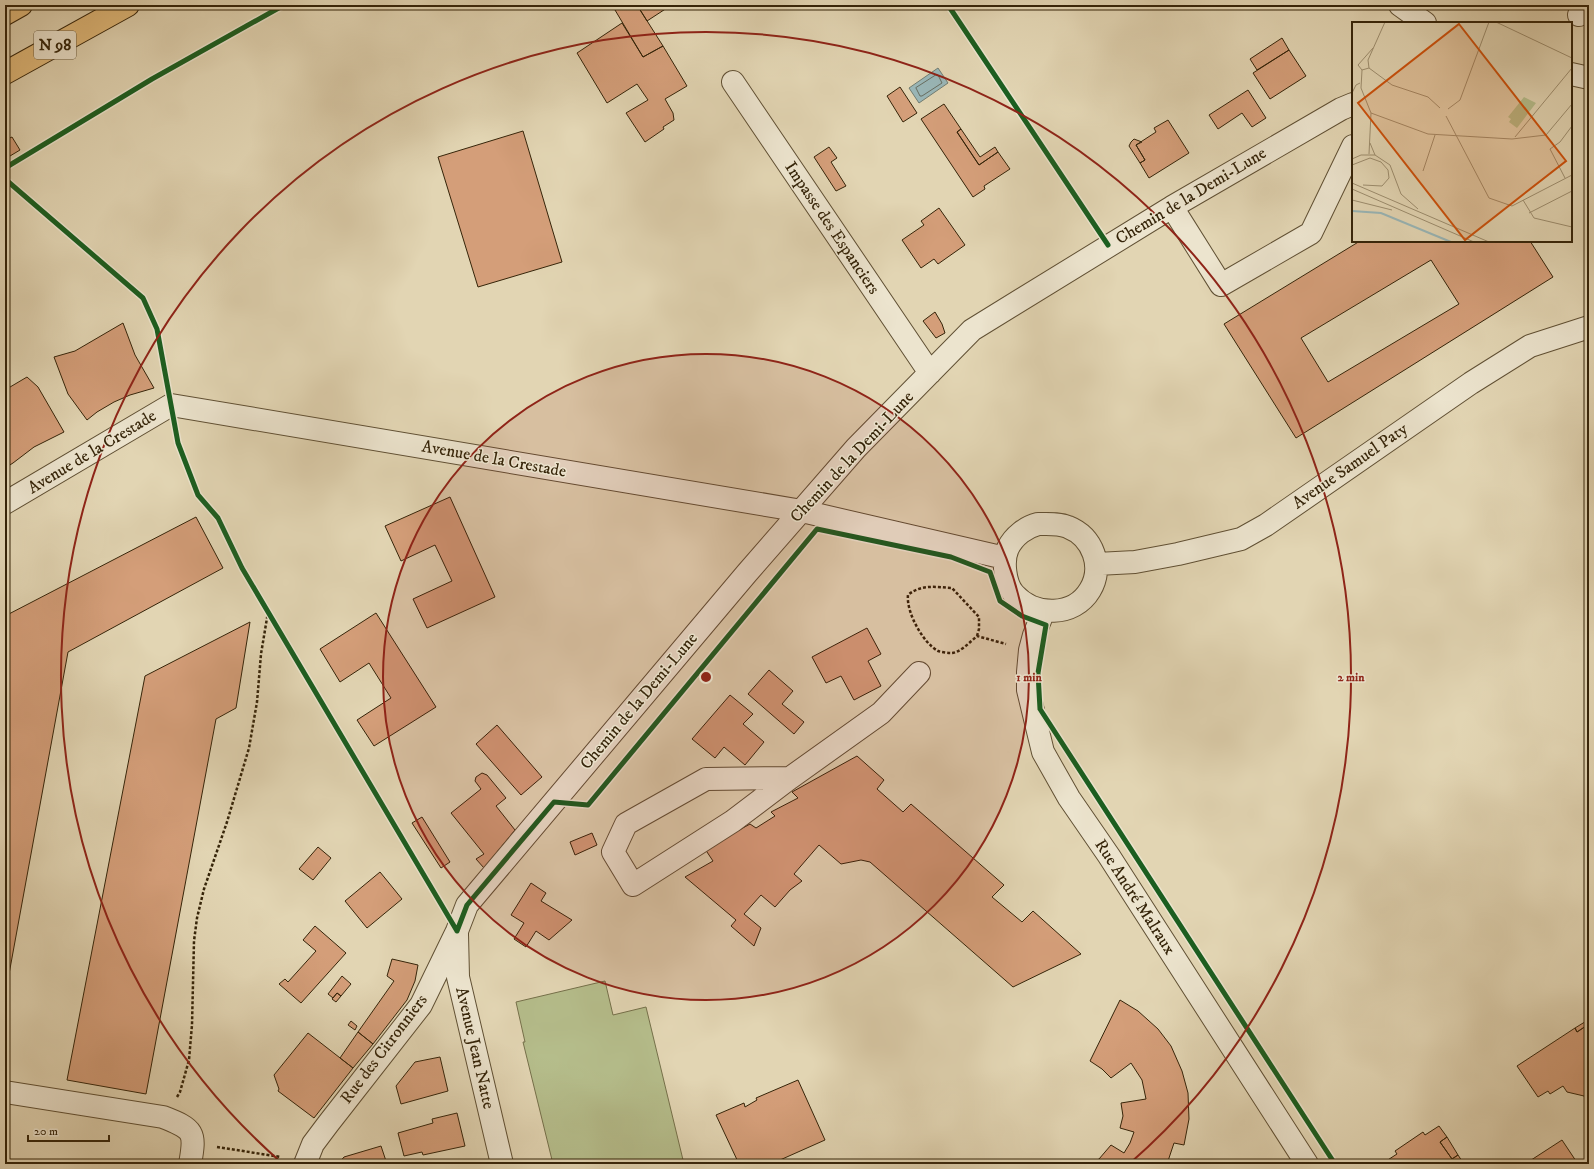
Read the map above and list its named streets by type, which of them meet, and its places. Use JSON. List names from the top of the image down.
{
  "streets": {
    "highway": ["N 98"],
    "street": [
      "Chemin de la Demi-Lune",
      "Impasse des Espanciers",
      "Avenue de la Crestade",
      "Avenue Samuel Paty",
      "Rue André Malraux",
      "Avenue Jean Natte",
      "Rue des Citronniers"
    ]
  },
  "crossings": [
    ["Chemin de la Demi-Lune", "Impasse des Espanciers"],
    ["Chemin de la Demi-Lune", "Avenue de la Crestade"],
    ["Chemin de la Demi-Lune", "Avenue Jean Natte"],
    ["Chemin de la Demi-Lune", "Rue des Citronniers"],
    ["Avenue de la Crestade", "Avenue Samuel Paty"],
    ["Avenue de la Crestade", "Rue André Malraux"],
    ["Avenue Samuel Paty", "Rue André Malraux"],
    ["Avenue Jean Natte", "Rue des Citronniers"]
  ],
  "scale_bar": "20 m",
  "rings": ["1 min", "2 min"]
}
